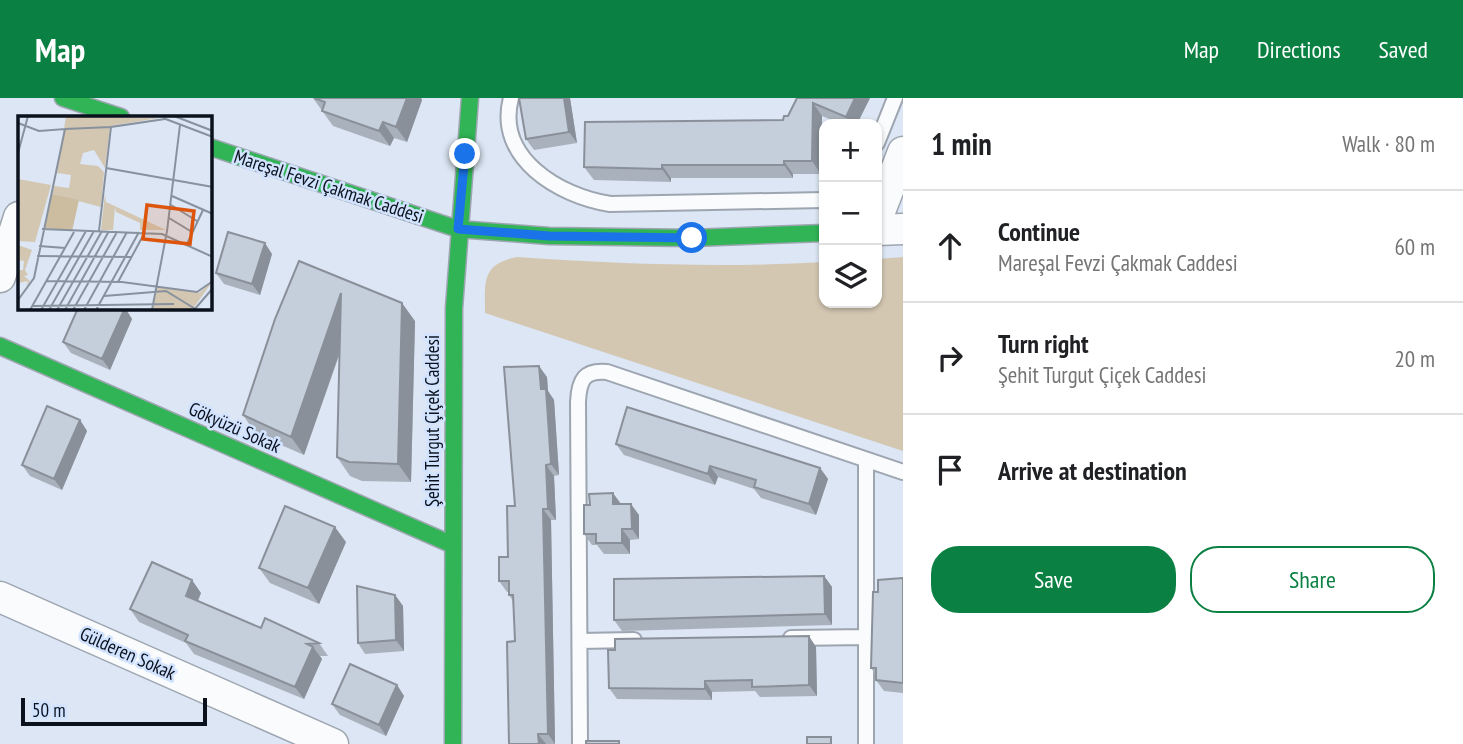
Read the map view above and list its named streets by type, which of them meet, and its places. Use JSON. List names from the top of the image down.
{
  "streets": {
    "street": [
      "Mareşal Fevzi Çakmak Caddesi",
      "Şehit Turgut Çiçek Caddesi",
      "Gökyüzü Sokak",
      "Gülderen Sokak"
    ]
  },
  "crossings": [
    ["Mareşal Fevzi Çakmak Caddesi", "Şehit Turgut Çiçek Caddesi"],
    ["Şehit Turgut Çiçek Caddesi", "Gökyüzü Sokak"]
  ],
  "scale_bar": "50 m",
  "page": {
    "header": "Map",
    "nav": ["Map", "Directions", "Saved"],
    "heading": ["1 min", "Walk · 80 m"],
    "map_buttons": ["+", "−"],
    "list": [
      ["Continue", "Mareşal Fevzi Çakmak Caddesi", "60 m"],
      ["Turn right", "Şehit Turgut Çiçek Caddesi", "20 m"],
      "Arrive at destination"
    ],
    "buttons": ["Save", "Share"],
    "scale": "50 m"
  }
}
